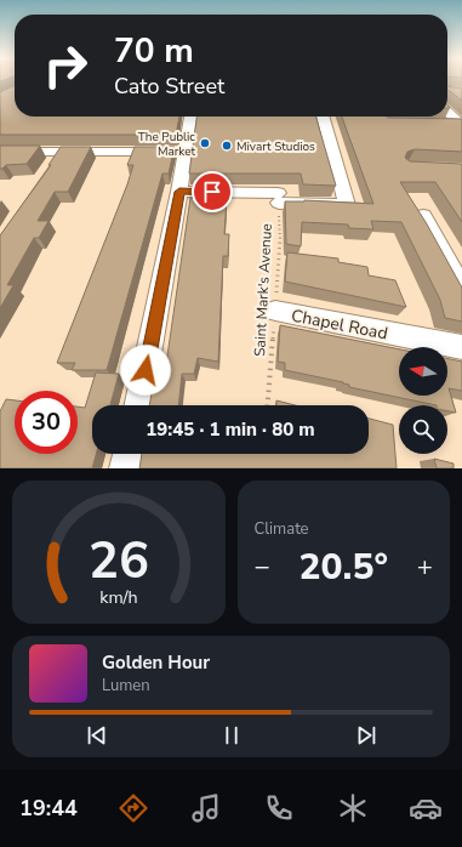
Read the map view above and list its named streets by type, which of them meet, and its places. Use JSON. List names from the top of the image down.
{
  "streets": {
    "street": ["Chapel Road"],
    "path": ["Saint Mark's Avenue"]
  },
  "crossings": [
    ["Saint Mark's Avenue", "Chapel Road"]
  ],
  "places": ["The Public Market", "Mivart Studios"],
  "north": "left",
  "page": {
    "turn": ["70 m", "Cato Street"],
    "limit": "30",
    "trip": "19:45 · 1 min · 80 m",
    "tile": "Climate",
    "heat": ["−", "20.5°", "+"],
    "song": ["Golden Hour", "Lumen"],
    "tabs": "19:44",
    "gauge": ["26", "km/h"]
  }
}
